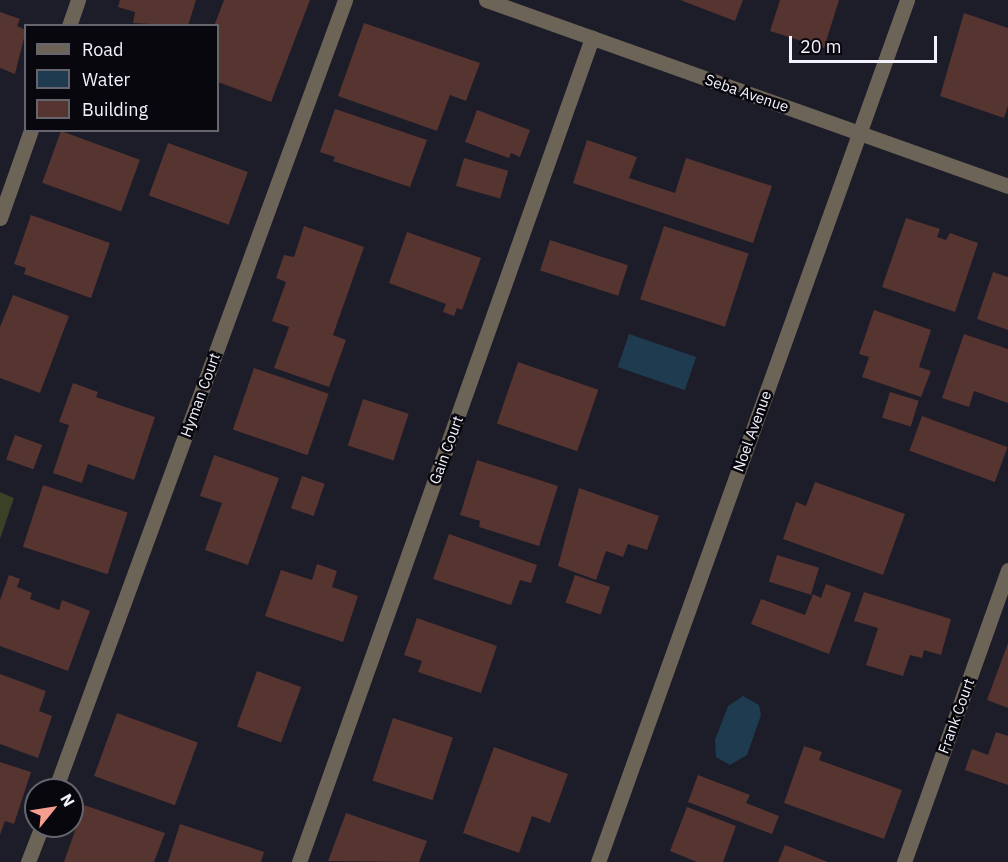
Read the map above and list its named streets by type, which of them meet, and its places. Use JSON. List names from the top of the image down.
{
  "streets": {
    "street": [
      "Seba Avenue",
      "Hyman Court",
      "Noel Avenue",
      "Gain Court",
      "Frank Court"
    ]
  },
  "crossings": [
    ["Seba Avenue", "Noel Avenue"],
    ["Seba Avenue", "Gain Court"]
  ],
  "legend": ["Road", "Water", "Building"],
  "scale_bar": "20 m",
  "north": "top right"
}
